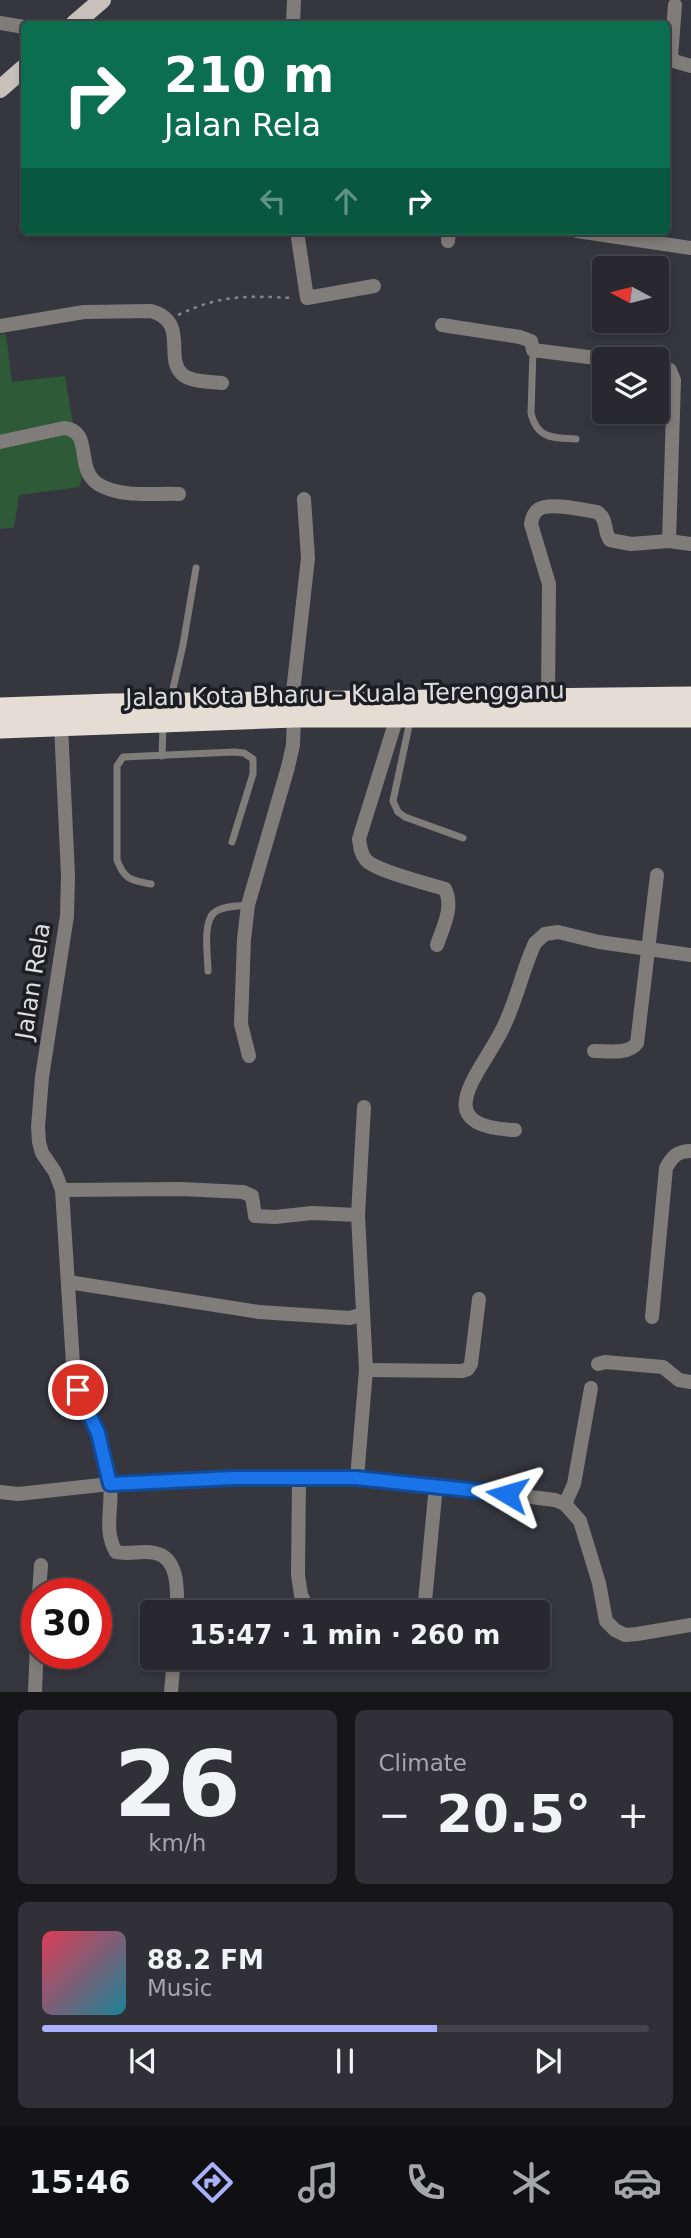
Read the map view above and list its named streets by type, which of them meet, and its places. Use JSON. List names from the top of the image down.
{
  "streets": {
    "highway": ["Jalan Kota Bharu – Kuala Terengganu"],
    "street": ["Jalan Rela"]
  },
  "crossings": [
    ["Jalan Kota Bharu – Kuala Terengganu", "Jalan Rela"]
  ],
  "north": "left",
  "page": {
    "turn": ["210 m", "Jalan Rela"],
    "limit": "30",
    "trip": "15:47 · 1 min · 260 m",
    "tile": [
      ["26", "km/h"],
      "Climate"
    ],
    "heat": ["−", "20.5°", "+"],
    "song": ["88.2 FM", "Music"],
    "tabs": "15:46"
  }
}
